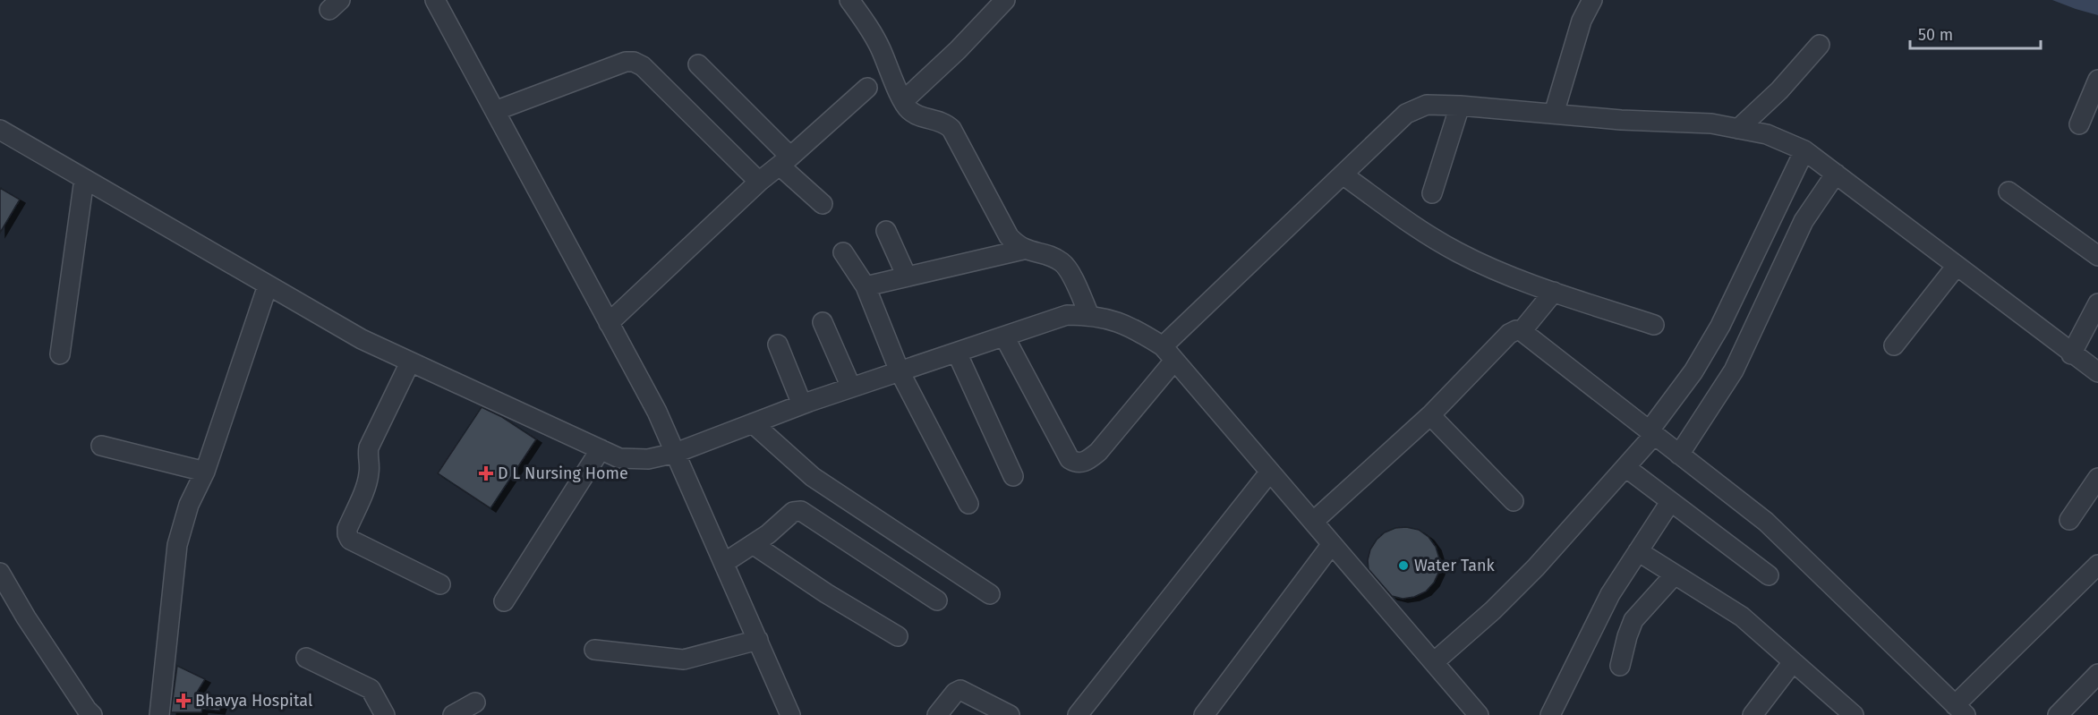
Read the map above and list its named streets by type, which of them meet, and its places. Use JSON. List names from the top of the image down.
{
  "places": {
    "health": ["D L Nursing Home", "Bhavya Hospital"],
    "other": ["Water Tank"]
  },
  "scale_bar": "50 m"
}
